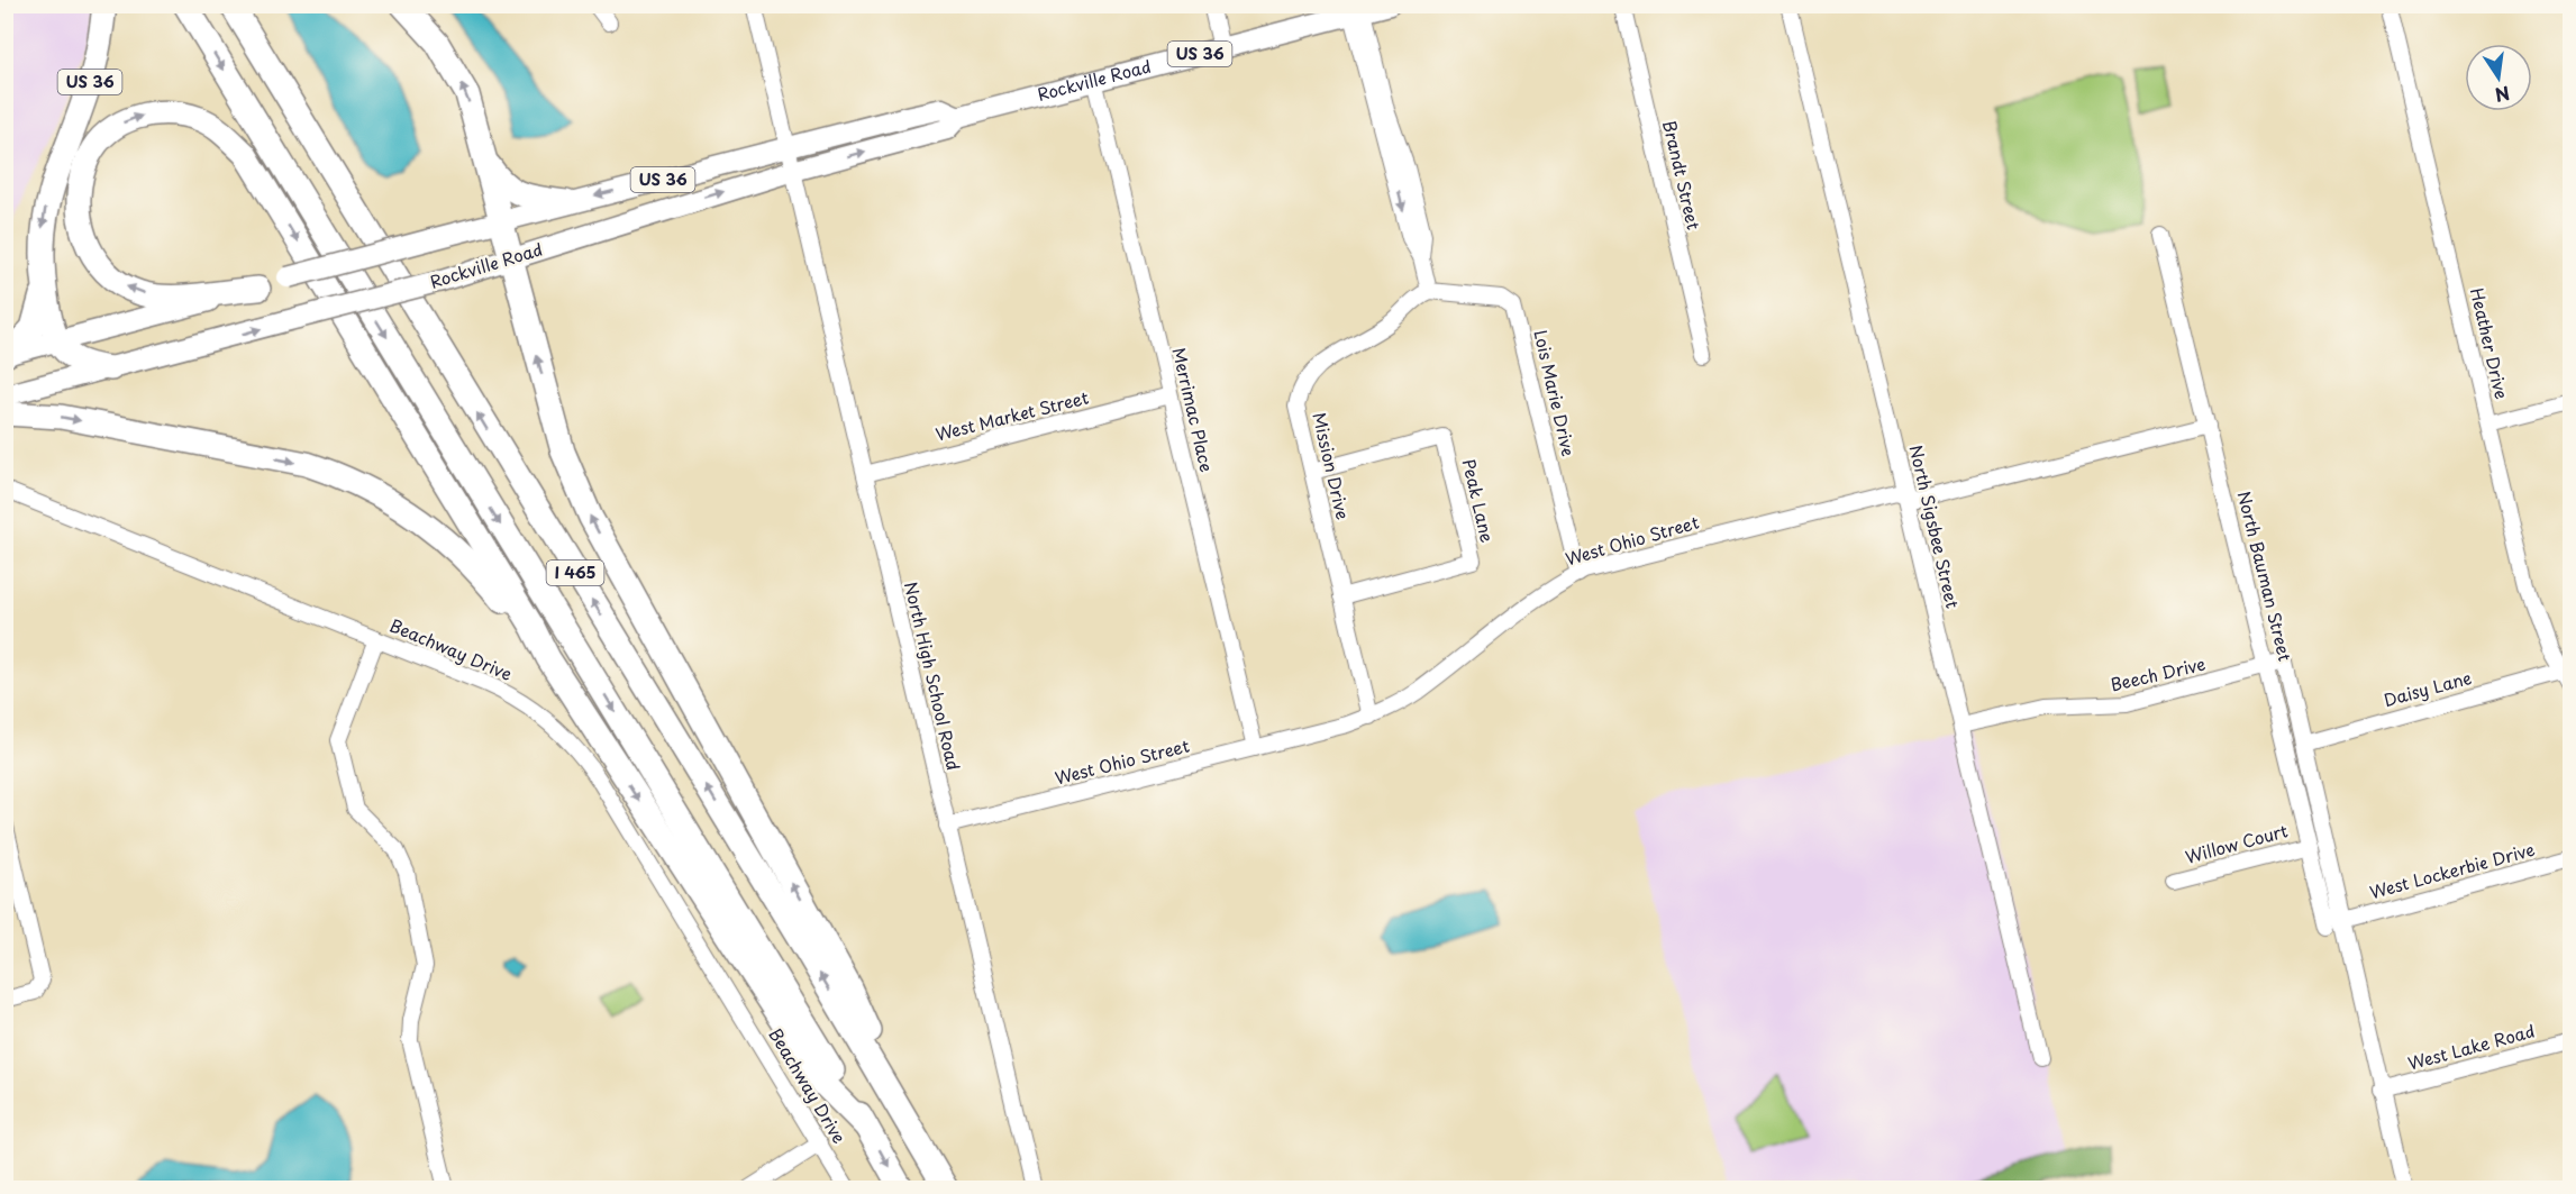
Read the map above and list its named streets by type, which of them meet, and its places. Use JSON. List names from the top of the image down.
{
  "streets": {
    "highway": ["US 36", "I 465"],
    "main road": ["Rockville Road"],
    "street": [
      "Brandt Street",
      "Heather Drive",
      "Lois Marie Drive",
      "Merrimac Place",
      "West Market Street",
      "Mission Drive",
      "Peak Lane",
      "North Sigsbee Street",
      "West Ohio Street",
      "North Bauman Street",
      "Beachway Drive",
      "Beech Drive",
      "North High School Road",
      "Daisy Lane",
      "Willow Court",
      "West Lockerbie Drive",
      "West Lake Road"
    ]
  },
  "crossings": [
    ["US 36", "Rockville Road"],
    ["Rockville Road", "Merrimac Place"],
    ["Rockville Road", "North High School Road"],
    ["Heather Drive", "Daisy Lane"],
    ["Lois Marie Drive", "Mission Drive"],
    ["Lois Marie Drive", "West Ohio Street"],
    ["Merrimac Place", "West Market Street"],
    ["Merrimac Place", "West Ohio Street"],
    ["West Market Street", "North High School Road"],
    ["Mission Drive", "Peak Lane"],
    ["Mission Drive", "West Ohio Street"],
    ["North Sigsbee Street", "West Ohio Street"],
    ["North Sigsbee Street", "Beech Drive"],
    ["West Ohio Street", "North Bauman Street"],
    ["West Ohio Street", "North High School Road"],
    ["North Bauman Street", "Beech Drive"],
    ["North Bauman Street", "Daisy Lane"],
    ["North Bauman Street", "Willow Court"],
    ["North Bauman Street", "West Lockerbie Drive"],
    ["North Bauman Street", "West Lake Road"]
  ],
  "north": "bottom"
}
